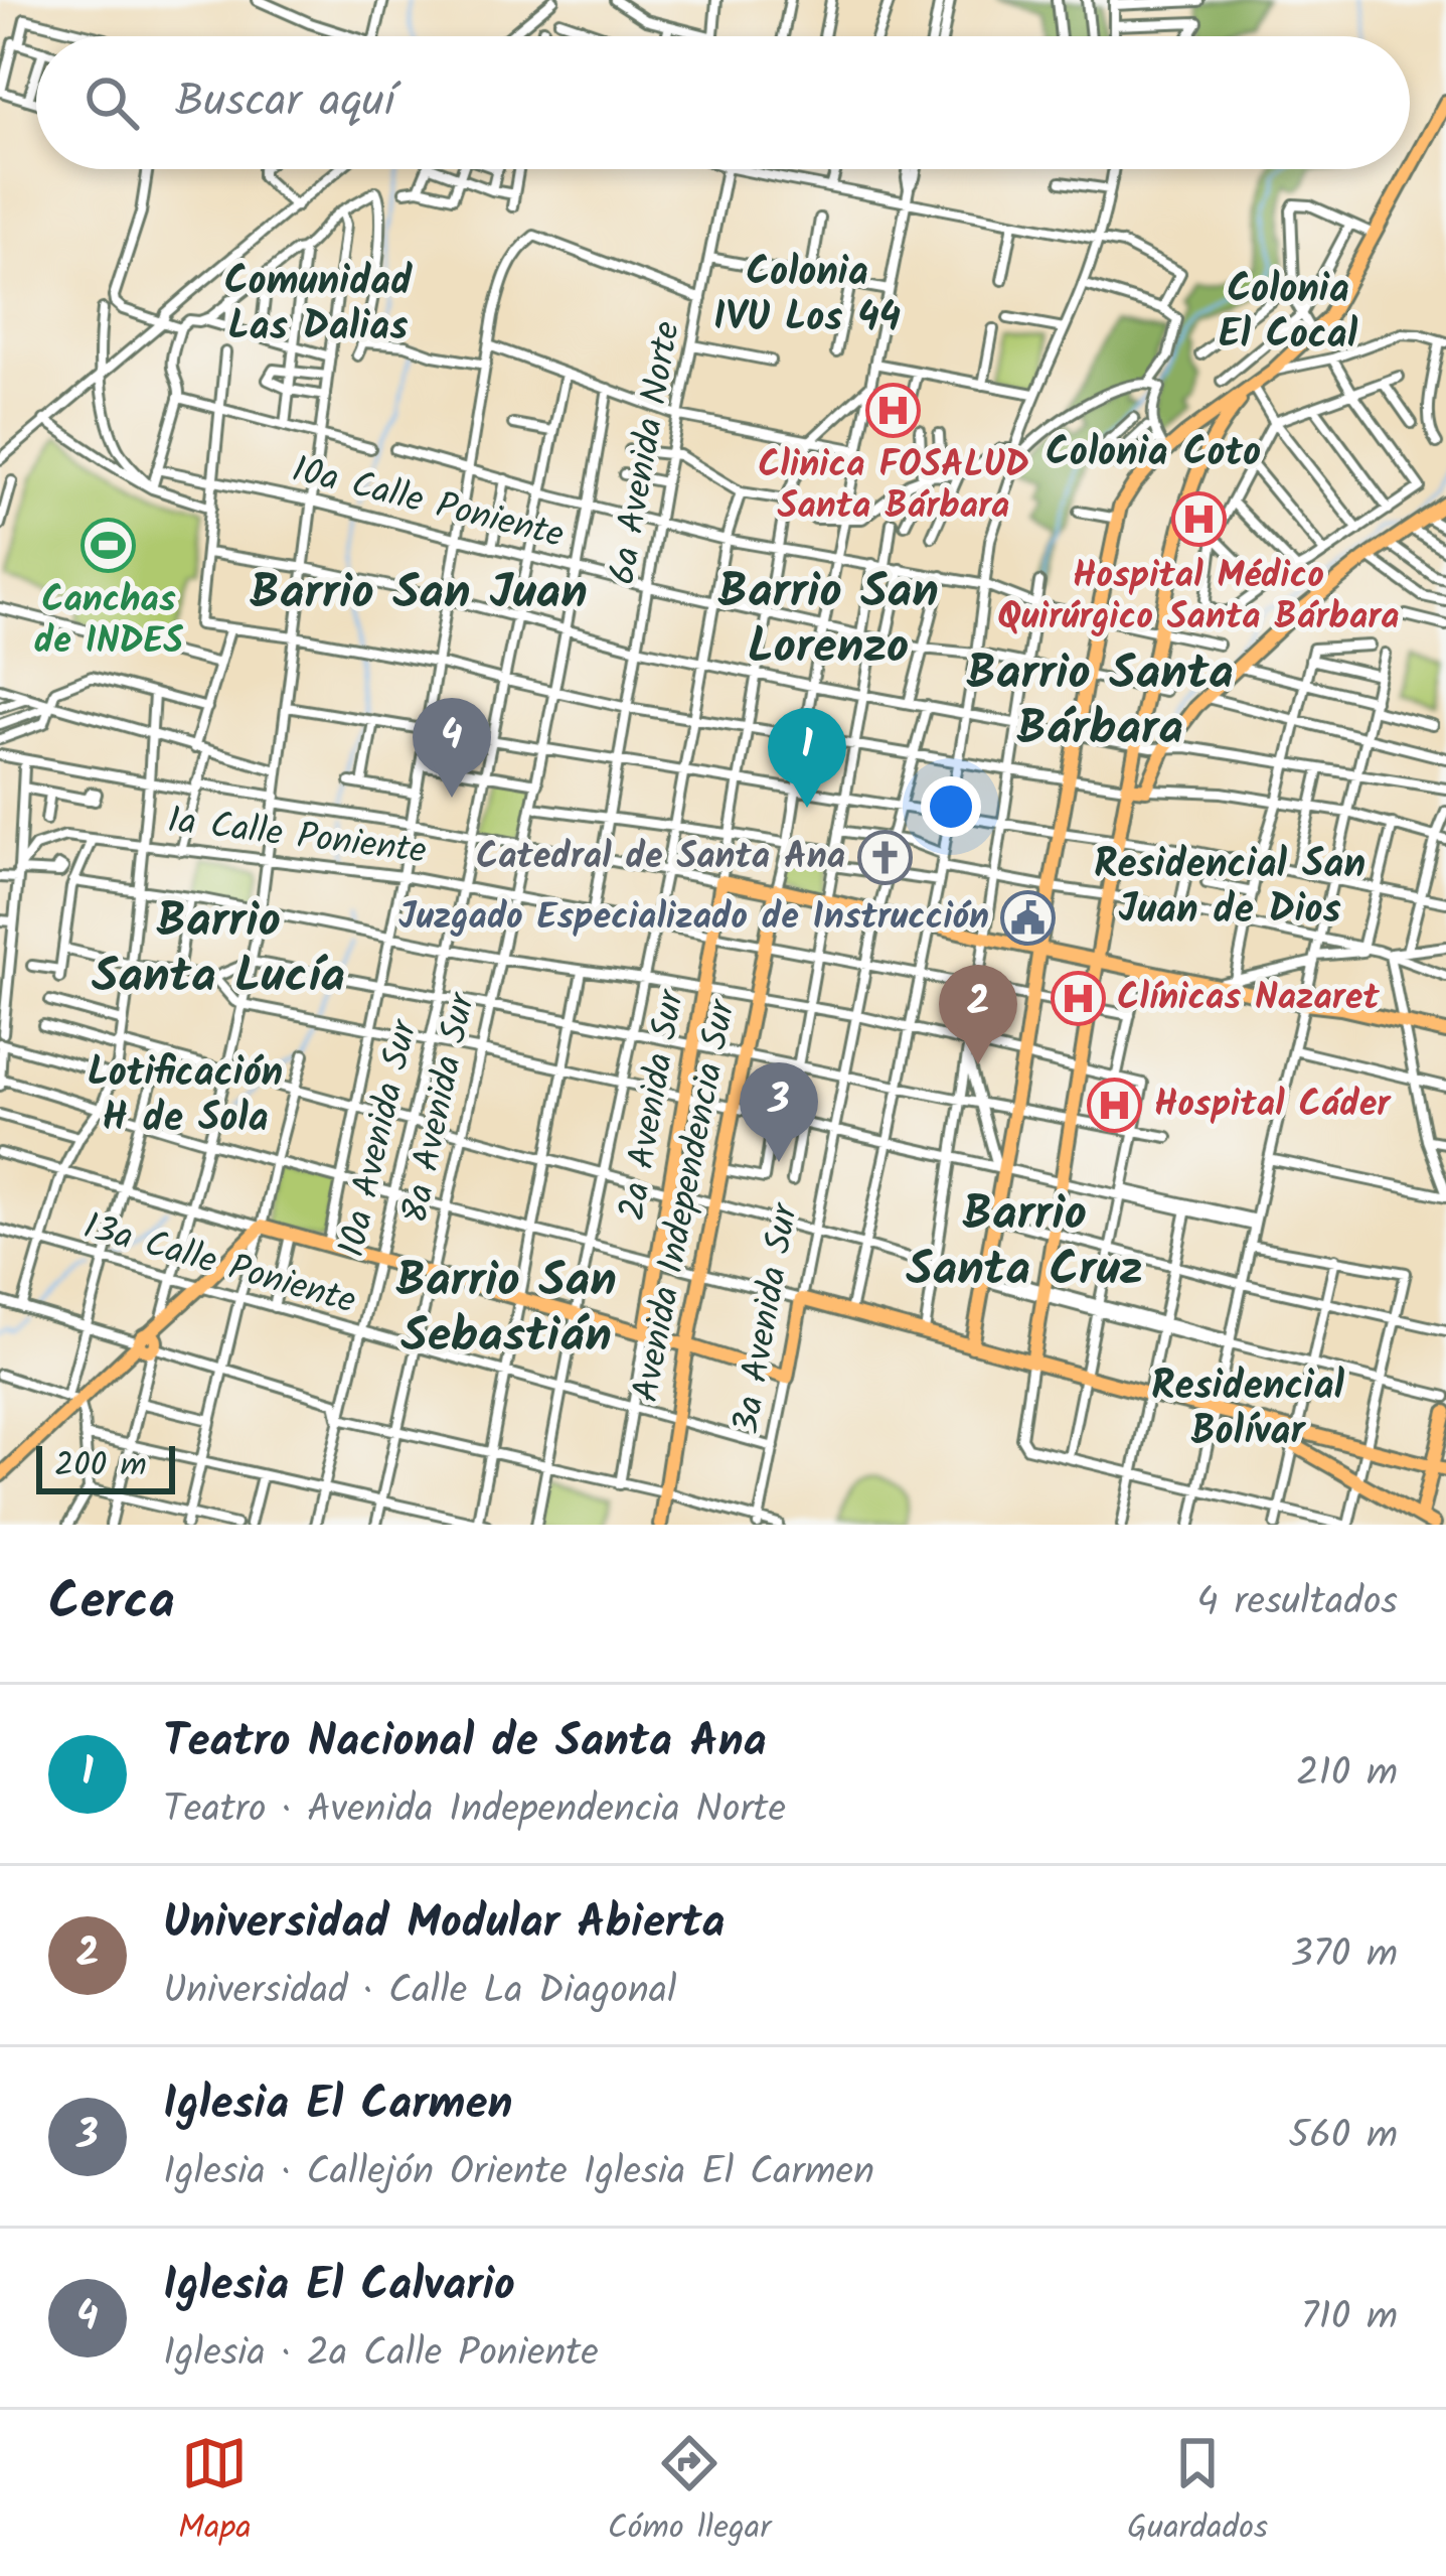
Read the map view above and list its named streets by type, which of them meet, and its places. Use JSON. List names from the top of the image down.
{
  "streets": {
    "main road": ["2a Avenida Sur", "Avenida Independencia Sur", "3a Avenida Sur"],
    "street": [
      "6a Avenida Norte",
      "10a Calle Poniente",
      "1a Calle Poniente",
      "8a Avenida Sur",
      "10a Avenida Sur",
      "13a Calle Poniente"
    ]
  },
  "crossings": [
    ["6a Avenida Norte", "10a Calle Poniente"],
    ["6a Avenida Norte", "1a Calle Poniente"],
    ["10a Calle Poniente", "8a Avenida Sur"],
    ["10a Calle Poniente", "10a Avenida Sur"],
    ["1a Calle Poniente", "2a Avenida Sur"],
    ["1a Calle Poniente", "8a Avenida Sur"],
    ["1a Calle Poniente", "10a Avenida Sur"],
    ["1a Calle Poniente", "Avenida Independencia Sur"],
    ["1a Calle Poniente", "3a Avenida Sur"],
    ["2a Avenida Sur", "13a Calle Poniente"],
    ["8a Avenida Sur", "13a Calle Poniente"],
    ["10a Avenida Sur", "13a Calle Poniente"],
    ["Avenida Independencia Sur", "13a Calle Poniente"],
    ["13a Calle Poniente", "3a Avenida Sur"]
  ],
  "districts": [
    "Colonia IVU Los 44",
    "Comunidad Las Dalias",
    "Colonia El Cocal",
    "Colonia Coto",
    "Barrio San Lorenzo",
    "Barrio San Juan",
    "Barrio Santa Bárbara",
    "Residencial San Juan de Dios",
    "Barrio Santa Lucía",
    "Lotificación H de Sola",
    "Barrio Santa Cruz",
    "Barrio San Sebastián",
    "Residencial Bolívar"
  ],
  "places": {
    "hospital": [
      "Clinica FOSALUD Santa Bárbara",
      "Hospital Médico Quirúrgico Santa Bárbara",
      "Clínicas Nazaret",
      "Hospital Cáder"
    ],
    "sports": ["Canchas de INDES"],
    "church": ["Catedral de Santa Ana"],
    "public building": ["Juzgado Especializado de Instrucción"]
  },
  "scale_bar": "200 m",
  "page": {
    "search": "Buscar aquí",
    "pins": [
      "4",
      "1",
      "2",
      "3"
    ],
    "scale": "200 m",
    "heading": ["Cerca", "4 resultados"],
    "list": [
      {
        "mark": "1",
        "name": "Teatro Nacional de Santa Ana",
        "note": "Teatro · Avenida Independencia Norte",
        "value": "210 m"
      },
      {
        "mark": "2",
        "name": "Universidad Modular Abierta",
        "note": "Universidad · Calle La Diagonal",
        "value": "370 m"
      },
      {
        "mark": "3",
        "name": "Iglesia El Carmen",
        "note": "Iglesia · Callejón Oriente Iglesia El Carmen",
        "value": "560 m"
      },
      {
        "mark": "4",
        "name": "Iglesia El Calvario",
        "note": "Iglesia · 2a Calle Poniente",
        "value": "710 m"
      }
    ],
    "nav": ["Mapa", "Cómo llegar", "Guardados"]
  }
}
